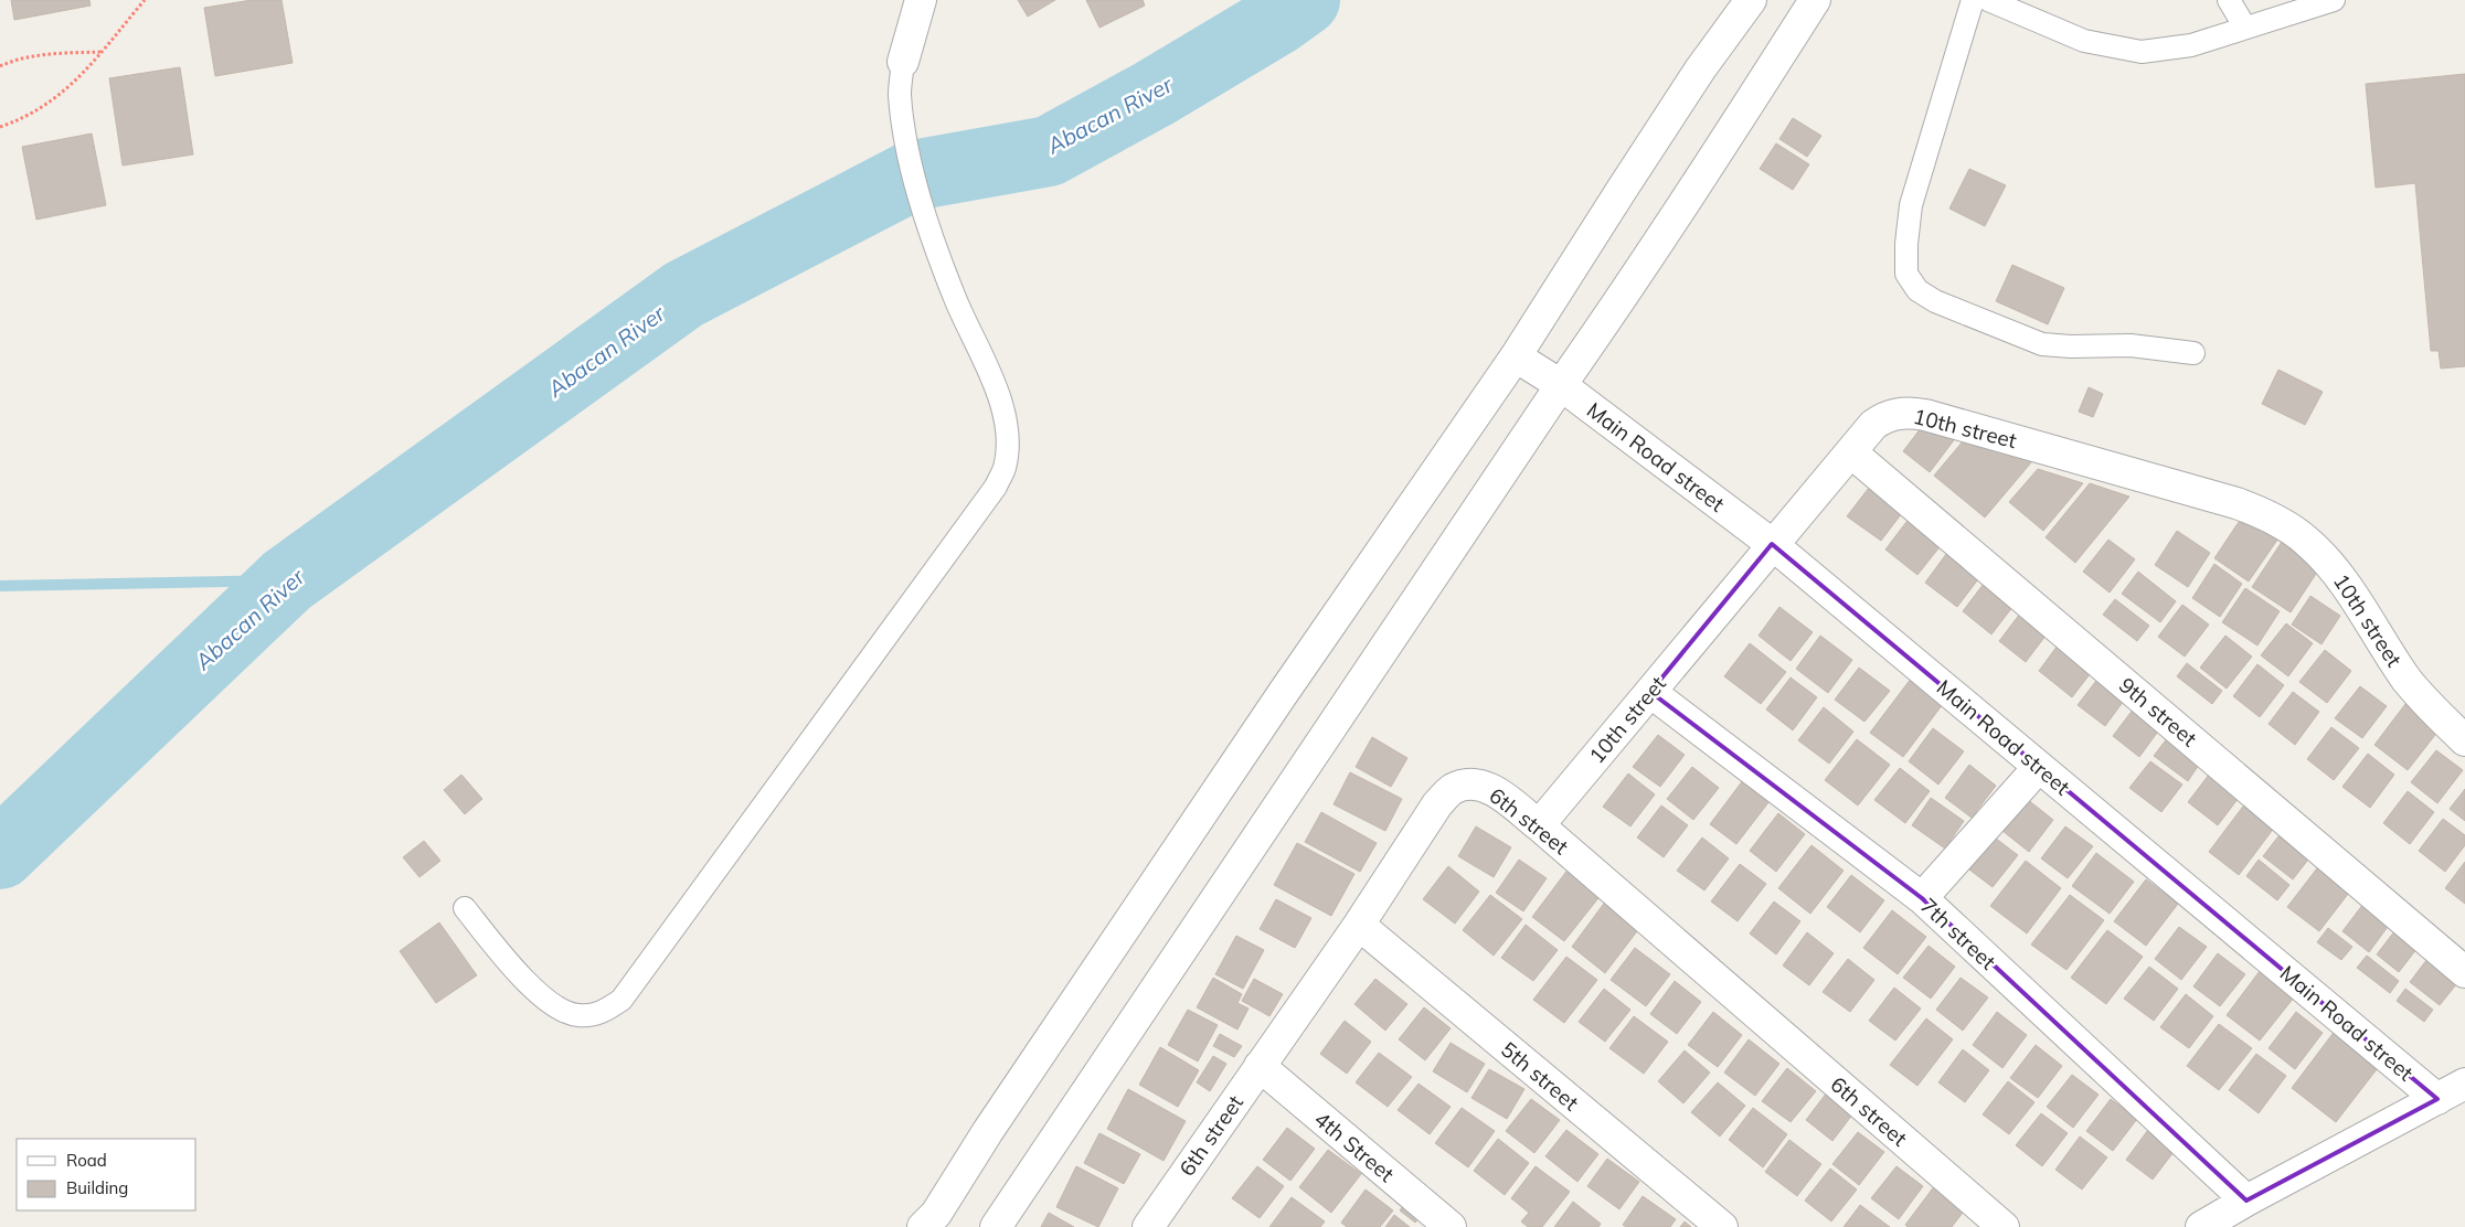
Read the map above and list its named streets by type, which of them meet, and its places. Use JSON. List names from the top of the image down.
{
  "streets": {
    "street": [
      "10th street",
      "Main Road street",
      "9th street",
      "6th street",
      "7th street",
      "5th street",
      "4th Street"
    ]
  },
  "crossings": [
    ["10th street", "Main Road street"],
    ["10th street", "9th street"],
    ["10th street", "6th street"],
    ["10th street", "7th street"],
    ["6th street", "5th street"],
    ["6th street", "4th Street"]
  ],
  "water": ["Abacan River"],
  "legend": ["Road", "Building"]
}
